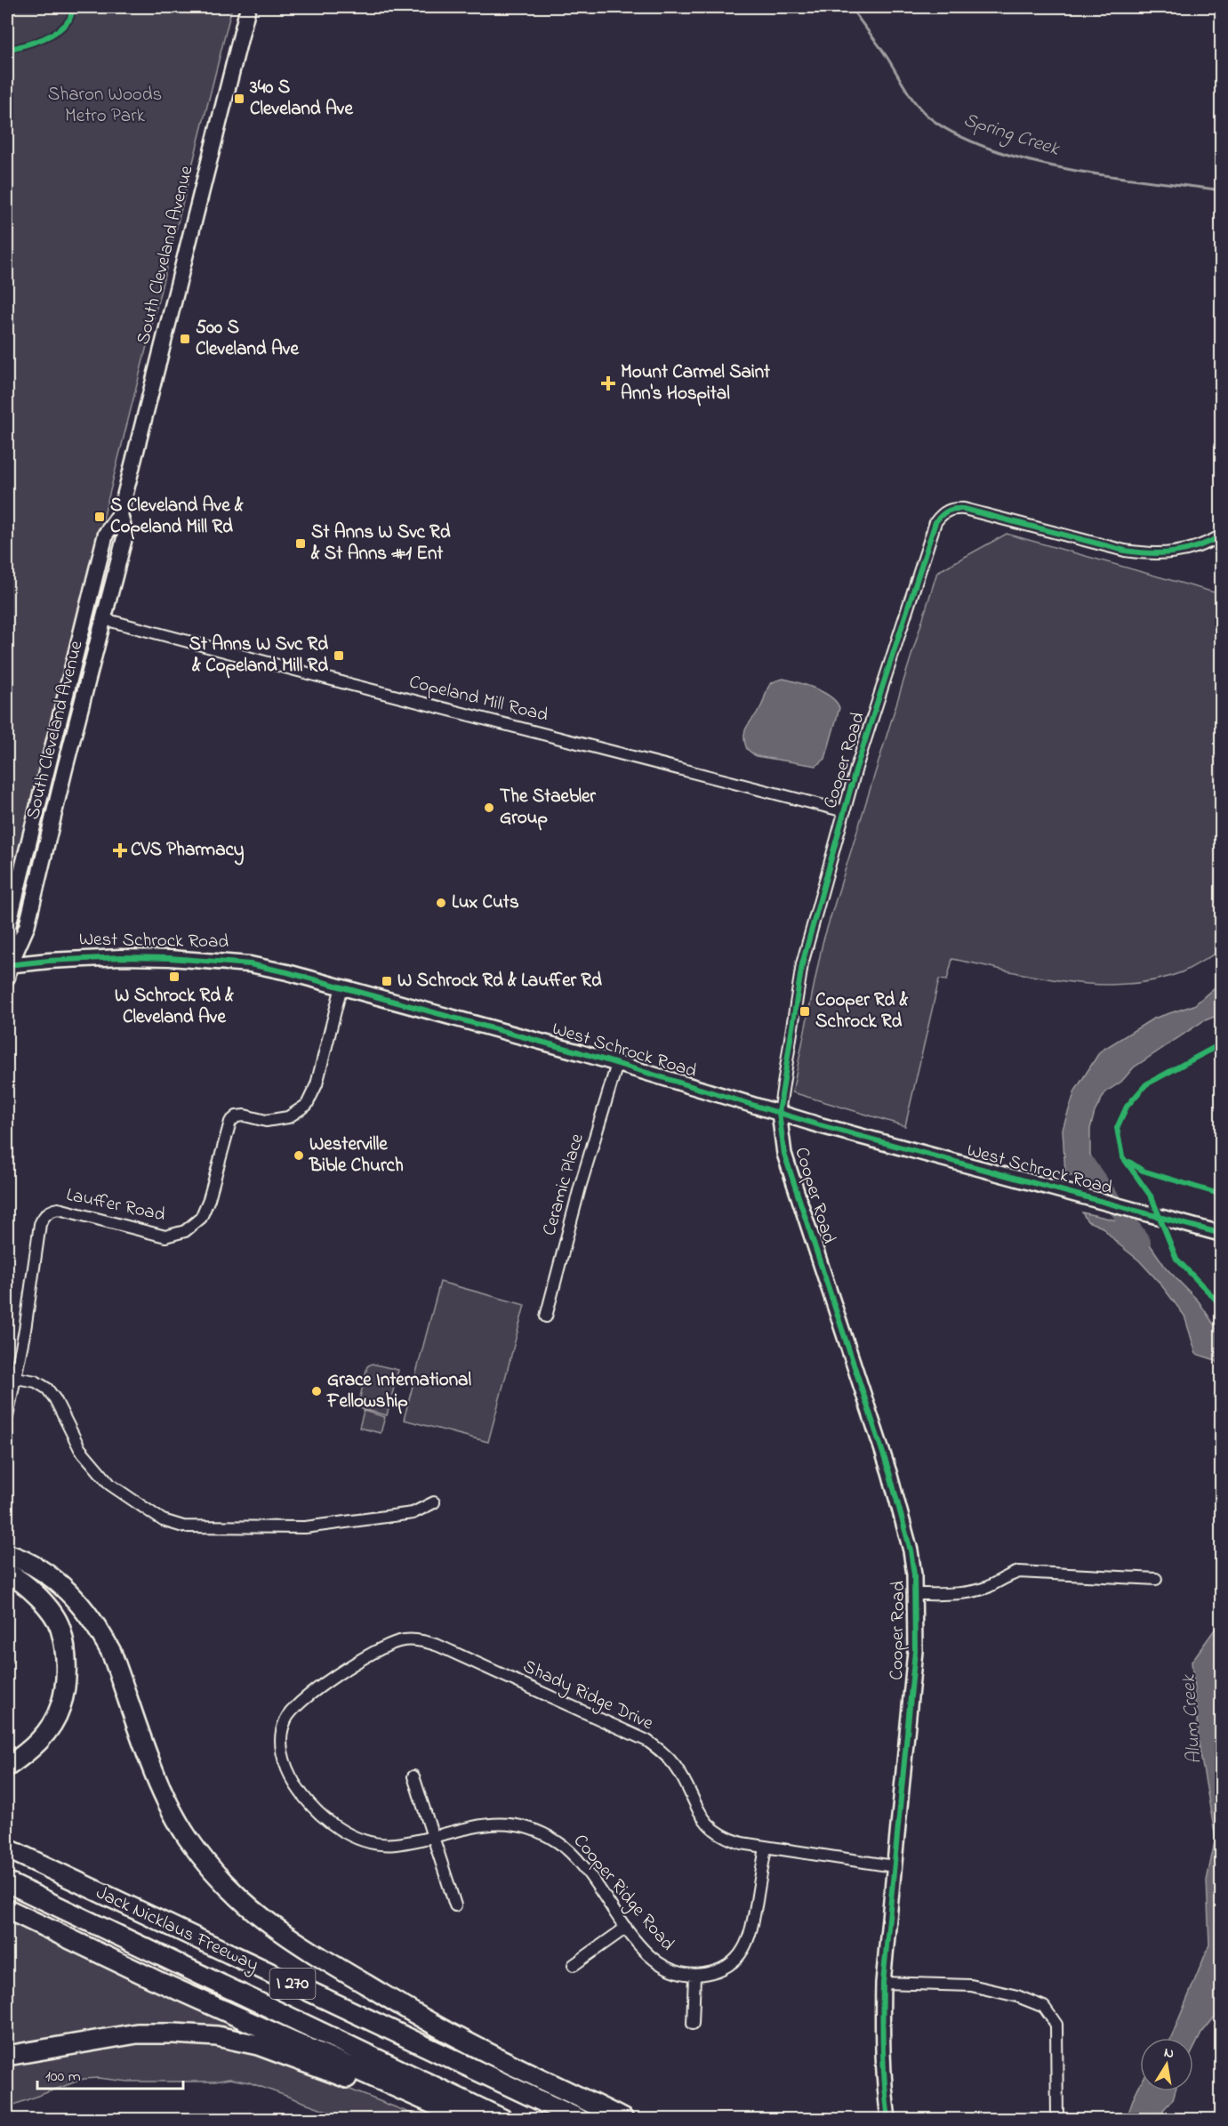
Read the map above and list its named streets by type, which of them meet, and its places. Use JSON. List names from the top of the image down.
{
  "streets": {
    "highway": ["Jack Nicklaus Freeway", "I 270"],
    "main road": ["South Cleveland Avenue", "West Schrock Road"],
    "street": [
      "Copeland Mill Road",
      "Cooper Road",
      "Ceramic Place",
      "Lauffer Road",
      "Shady Ridge Drive",
      "Cooper Ridge Road"
    ]
  },
  "crossings": [
    ["South Cleveland Avenue", "Copeland Mill Road"],
    ["South Cleveland Avenue", "West Schrock Road"],
    ["Copeland Mill Road", "Cooper Road"],
    ["Cooper Road", "West Schrock Road"],
    ["Cooper Road", "Shady Ridge Drive"],
    ["West Schrock Road", "Ceramic Place"],
    ["West Schrock Road", "Lauffer Road"],
    ["Shady Ridge Drive", "Cooper Ridge Road"]
  ],
  "water": ["Spring Creek", "Alum Creek"],
  "parks": ["Sharon Woods Metro Park"],
  "places": {
    "transit": [
      "340 S Cleveland Ave",
      "500 S Cleveland Ave",
      "S Cleveland Ave & Copeland Mill Rd",
      "St Anns W Svc Rd & St Anns #1 Ent",
      "St Anns W Svc Rd & Copeland Mill Rd",
      "W Schrock Rd & Cleveland Ave",
      "W Schrock Rd & Lauffer Rd",
      "Cooper Rd & Schrock Rd"
    ],
    "health": ["Mount Carmel Saint Ann's Hospital", "CVS Pharmacy"],
    "other": [
      "The Staebler Group",
      "Lux Cuts",
      "Westerville Bible Church",
      "Grace International Fellowship"
    ]
  },
  "scale_bar": "100 m",
  "north": "top"
}
